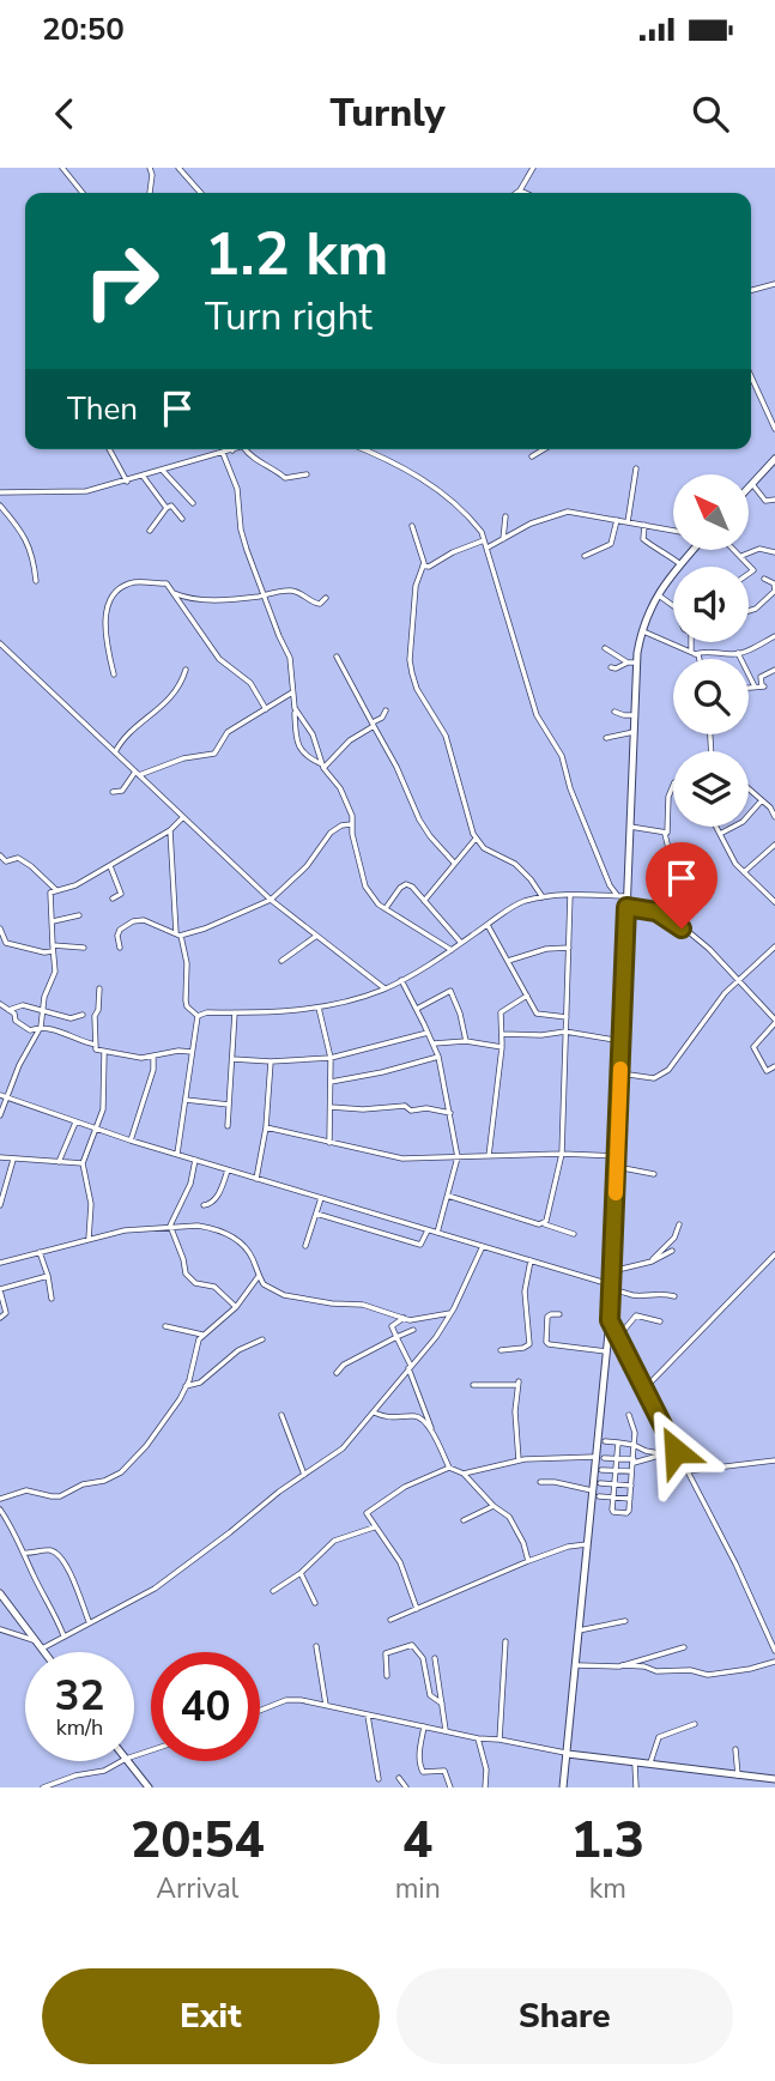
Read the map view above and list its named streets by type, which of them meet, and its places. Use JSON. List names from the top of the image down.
{
  "north": "top left",
  "page": {
    "status": "20:50",
    "header": "Turnly",
    "turn": ["1.2 km", "Turn right"],
    "then": "Then",
    "speed": "32 km/h",
    "limit": "40",
    "eta": [
      "20:54",
      "Arrival",
      "4",
      "min",
      "1.3",
      "km"
    ],
    "buttons": ["Exit", "Share"]
  }
}
